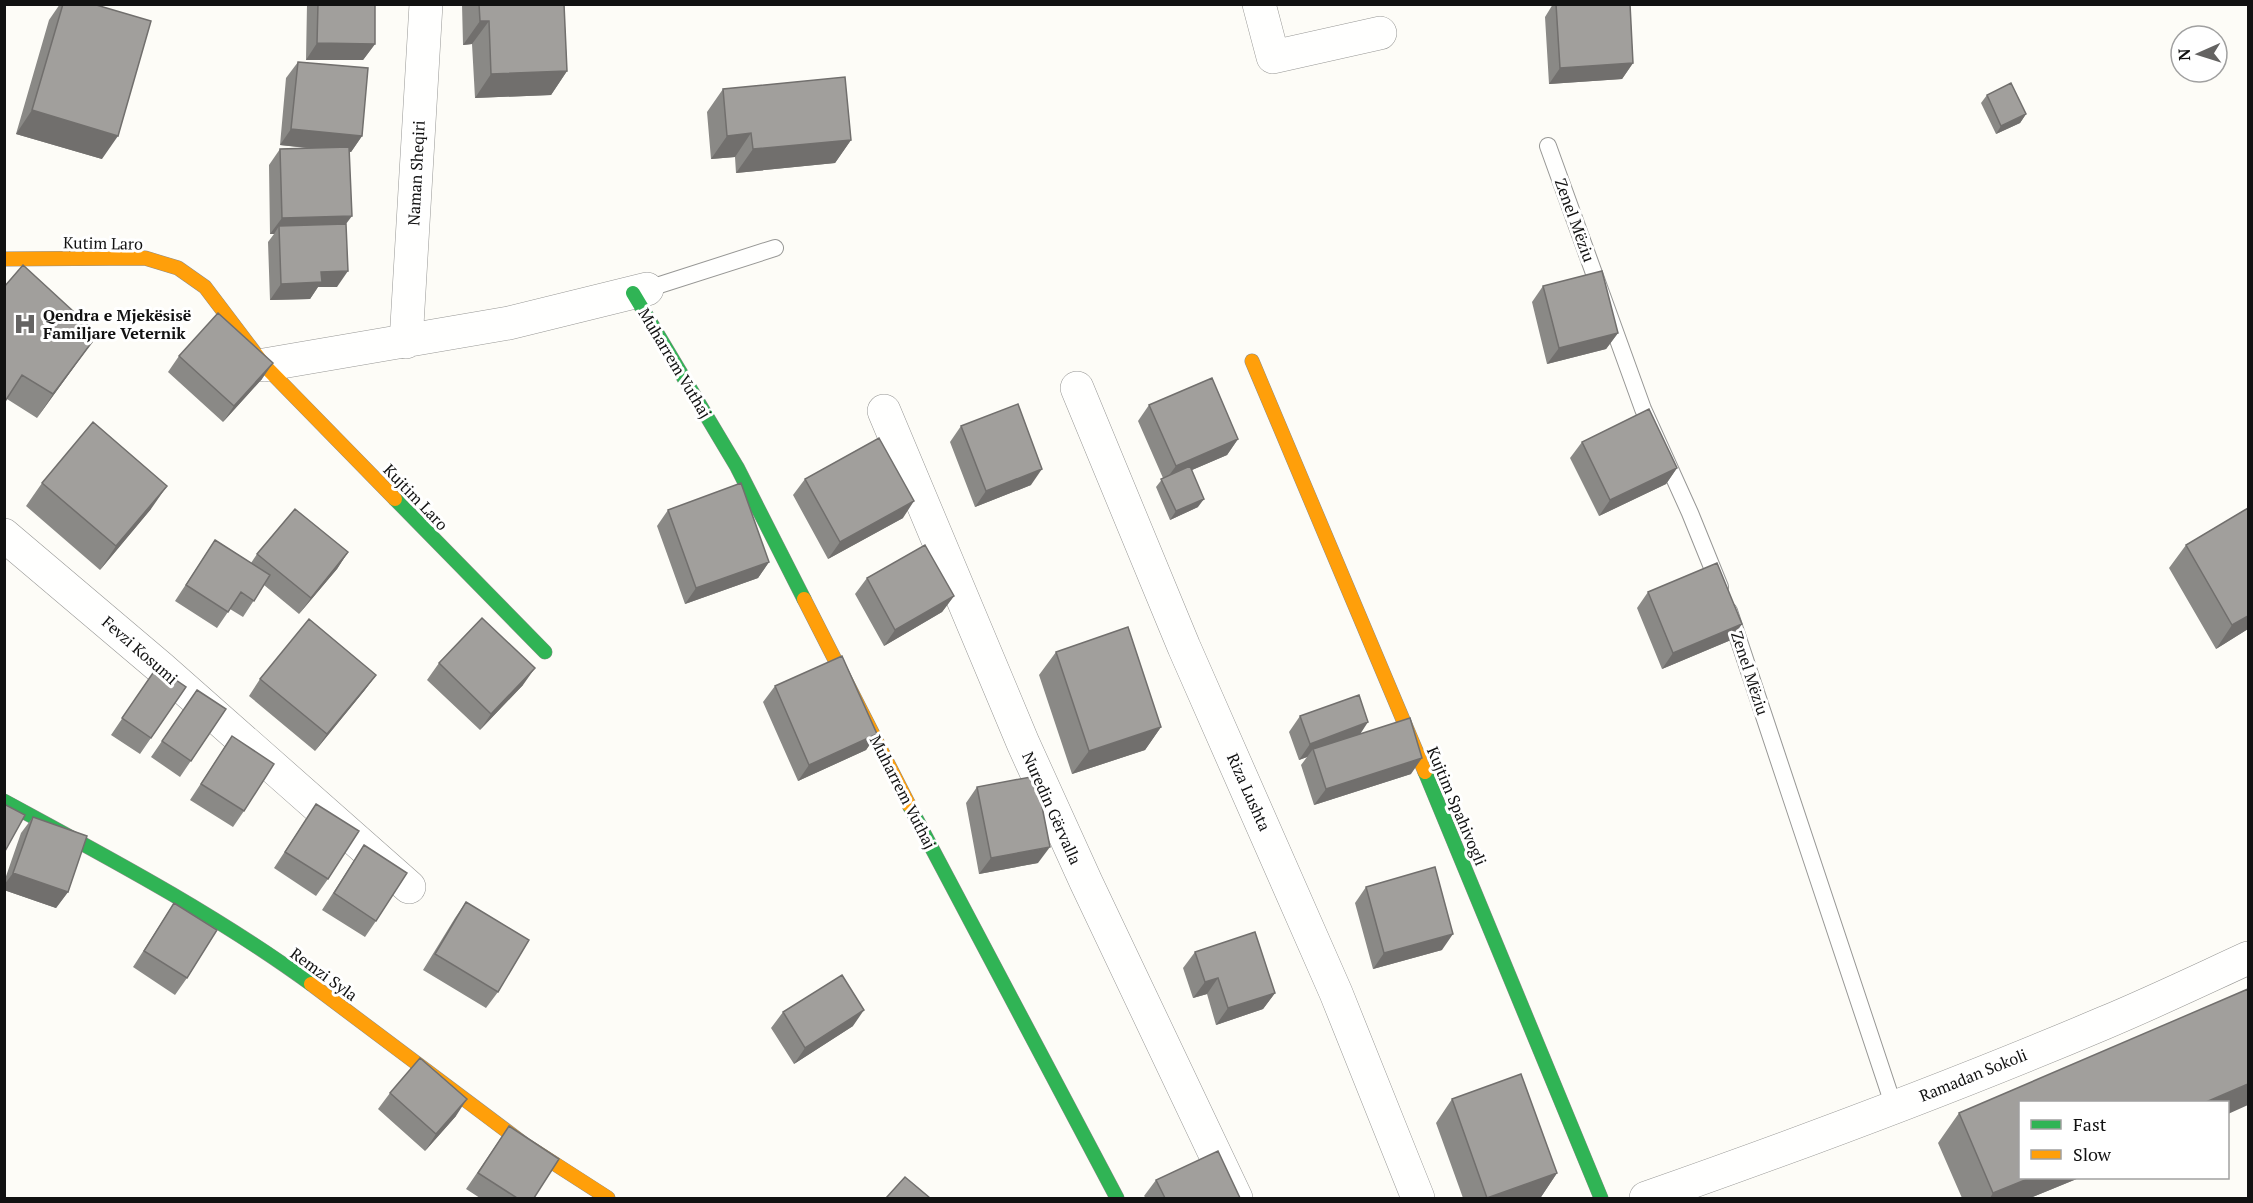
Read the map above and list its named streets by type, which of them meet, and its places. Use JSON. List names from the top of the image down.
{
  "streets": {
    "street": [
      "Naman Sheqiri",
      "Kutim Laro",
      "Muharrem Vuthaj",
      "Kujtim Laro",
      "Fevzi Kosumi",
      "Riza Lushta",
      "Kujtim Spahivogli",
      "Nuredin Gërvalla",
      "Remzi Syla",
      "Ramadan Sokoli"
    ],
    "lane": ["Zenel Mëziu"]
  },
  "crossings": [
    ["Naman Sheqiri", "Muharrem Vuthaj"],
    ["Zenel Mëziu", "Ramadan Sokoli"],
    ["Kutim Laro", "Muharrem Vuthaj"],
    ["Kutim Laro", "Kujtim Laro"],
    ["Muharrem Vuthaj", "Kujtim Laro"]
  ],
  "places": {
    "hospital": ["Qendra e Mjekësisë Familjare Veternik"]
  },
  "legend": ["Fast", "Slow"],
  "north": "left"
}
